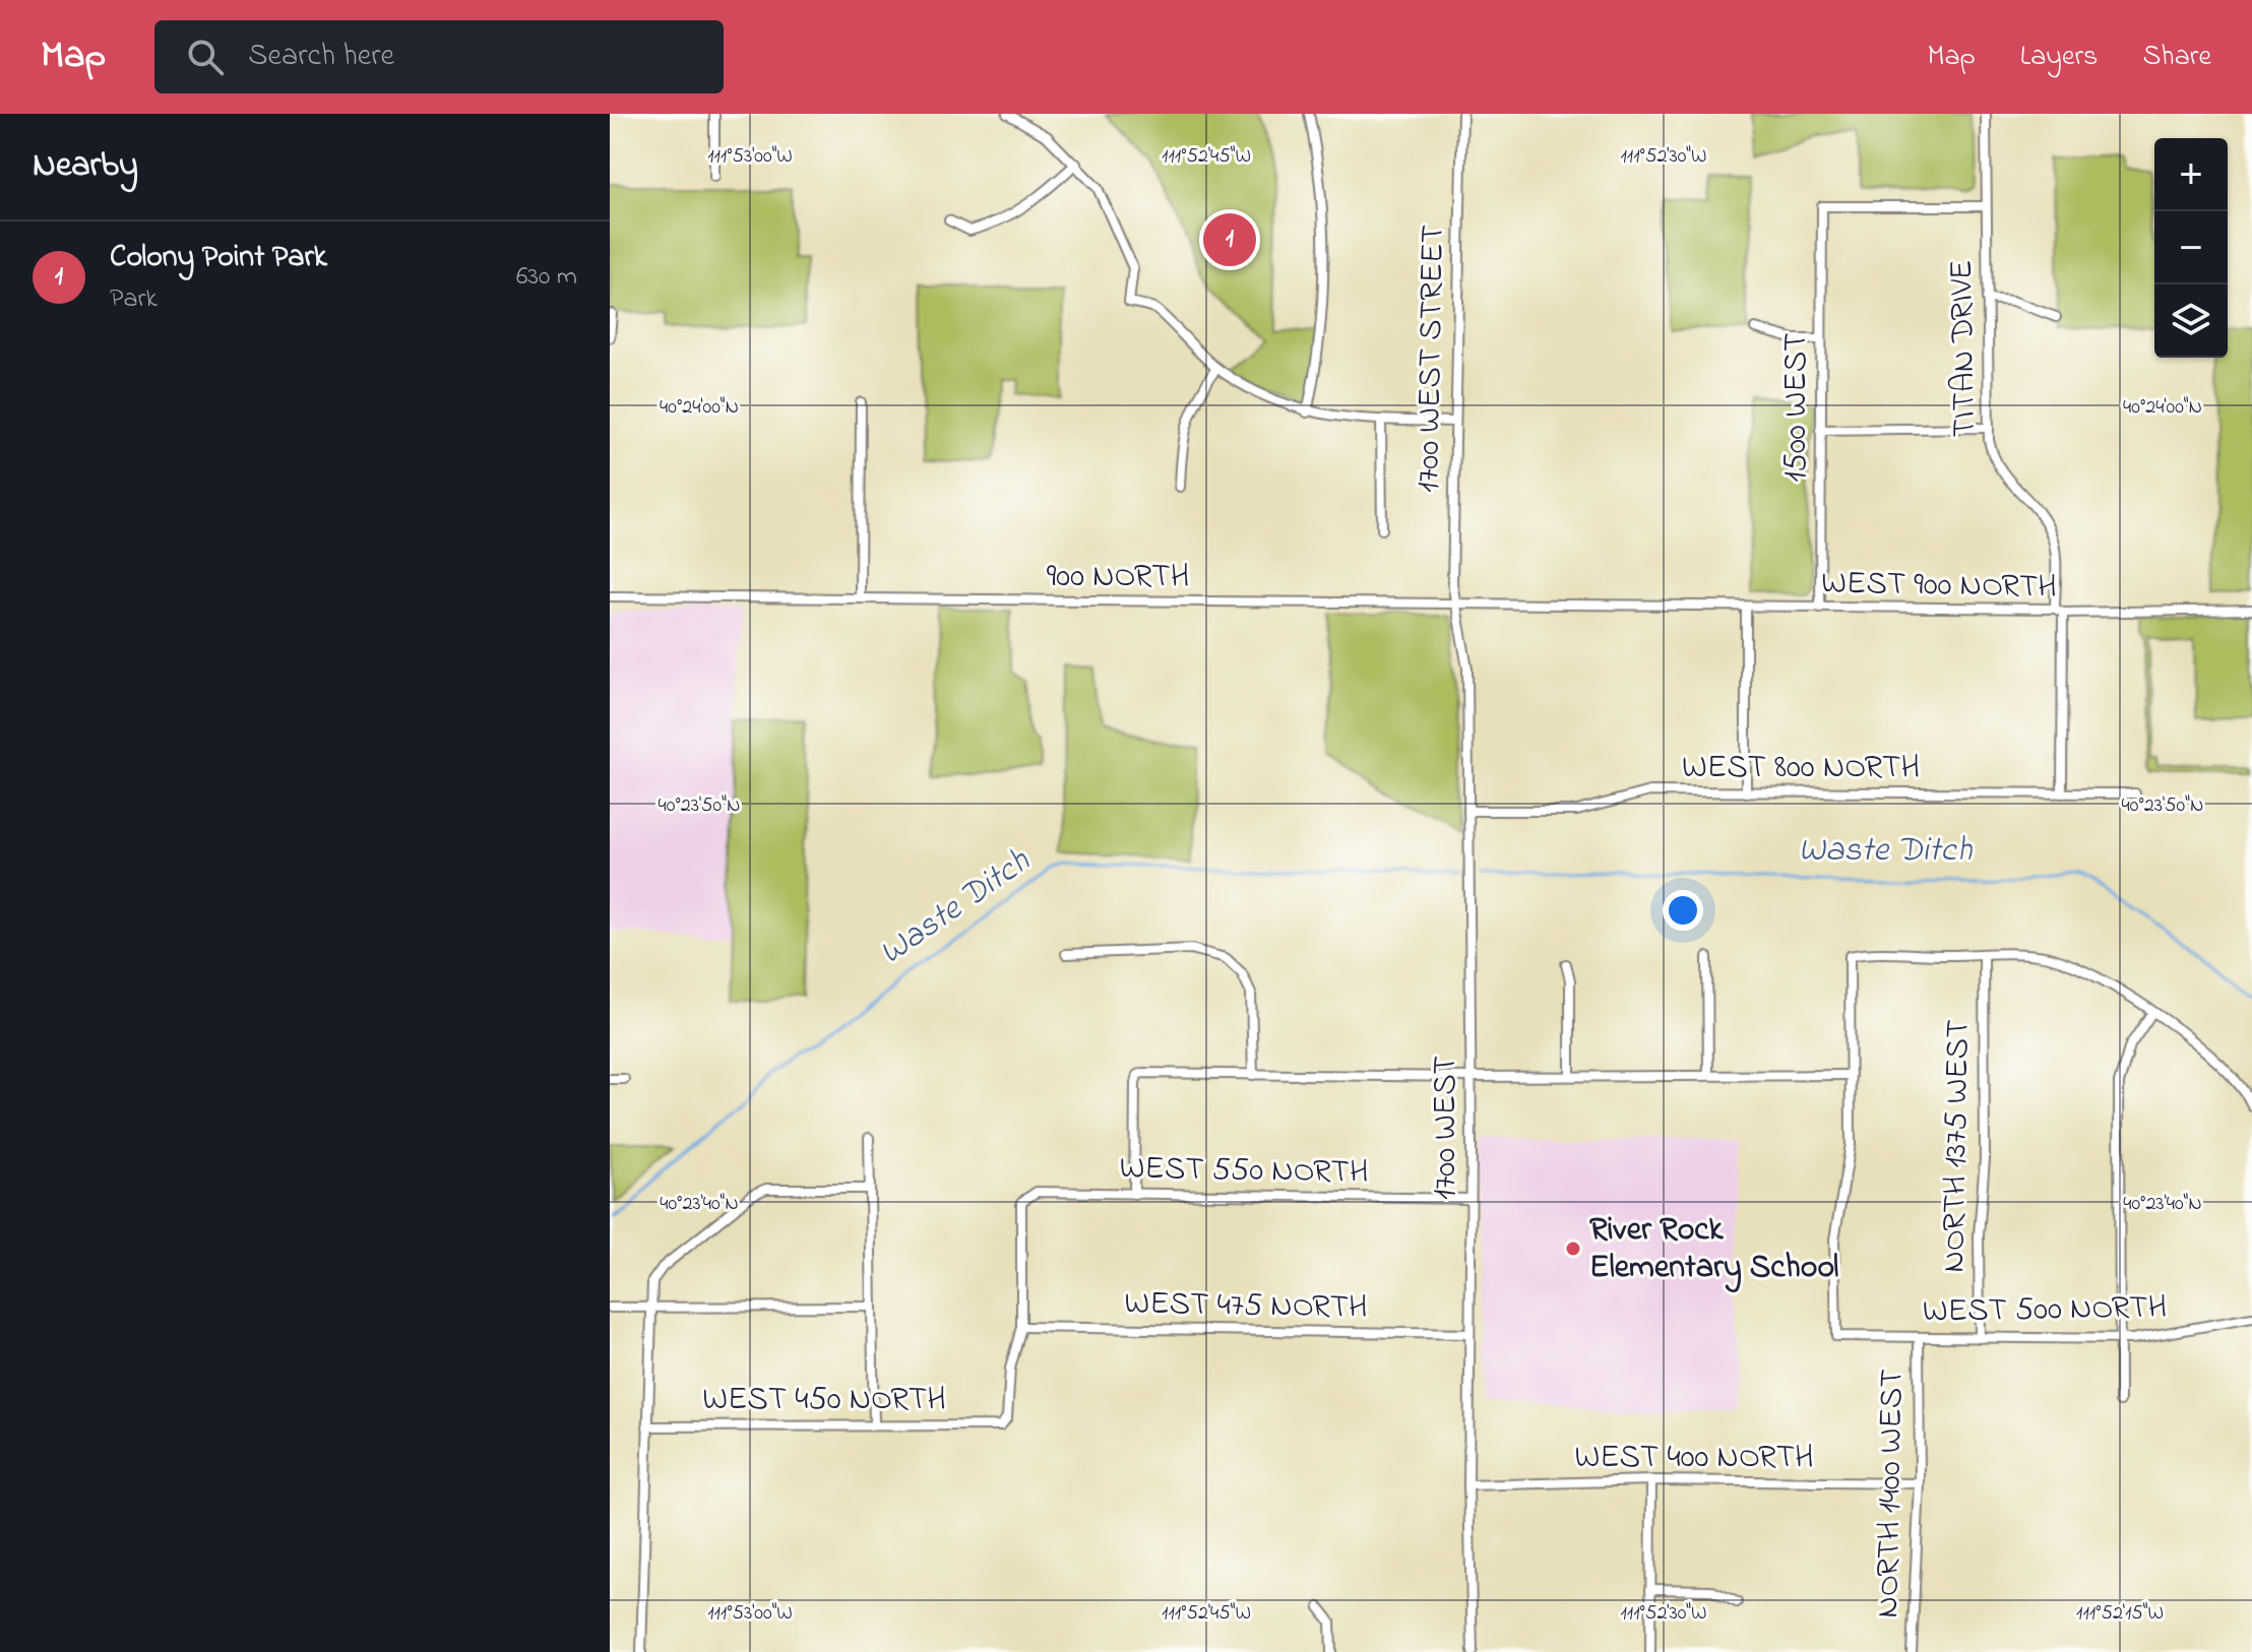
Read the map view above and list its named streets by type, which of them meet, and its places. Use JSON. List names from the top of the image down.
{
  "streets": {
    "street": [
      "TITAN DRIVE",
      "1700 WEST STREET",
      "1500 WEST",
      "900 NORTH",
      "WEST 900 NORTH",
      "WEST 800 NORTH",
      "1700 WEST",
      "NORTH 1375 WEST",
      "WEST 550 NORTH",
      "WEST 475 NORTH",
      "WEST 500 NORTH",
      "WEST 450 NORTH",
      "WEST 400 NORTH",
      "NORTH 1400 WEST"
    ]
  },
  "crossings": [
    ["TITAN DRIVE", "1500 WEST"],
    ["TITAN DRIVE", "WEST 900 NORTH"],
    ["TITAN DRIVE", "WEST 800 NORTH"],
    ["1700 WEST STREET", "900 NORTH"],
    ["1700 WEST STREET", "1700 WEST"],
    ["1500 WEST", "WEST 900 NORTH"],
    ["900 NORTH", "WEST 900 NORTH"],
    ["900 NORTH", "1700 WEST"],
    ["WEST 800 NORTH", "1700 WEST"],
    ["1700 WEST", "WEST 550 NORTH"],
    ["1700 WEST", "WEST 475 NORTH"],
    ["1700 WEST", "WEST 400 NORTH"],
    ["NORTH 1375 WEST", "WEST 500 NORTH"],
    ["WEST 550 NORTH", "WEST 475 NORTH"],
    ["WEST 550 NORTH", "WEST 450 NORTH"],
    ["WEST 475 NORTH", "WEST 450 NORTH"],
    ["WEST 500 NORTH", "NORTH 1400 WEST"],
    ["WEST 400 NORTH", "NORTH 1400 WEST"]
  ],
  "water": ["Waste Ditch"],
  "places": ["River Rock Elementary School"],
  "page": {
    "header": "Map",
    "search": "Search here",
    "nav": ["Map", "Layers", "Share"],
    "heading": "Nearby",
    "map_buttons": ["+", "−"],
    "pins": "1",
    "list": [
      {
        "mark": "1",
        "name": "Colony Point Park",
        "note": "Park",
        "value": "630 m"
      }
    ]
  },
  "coordinates": [
    "111°53'00\"W",
    "111°52'45\"W",
    "111°52'30\"W",
    "40°24'00\"N",
    "40°23'50\"N",
    "40°23'40\"N",
    "111°52'15\"W"
  ]
}
